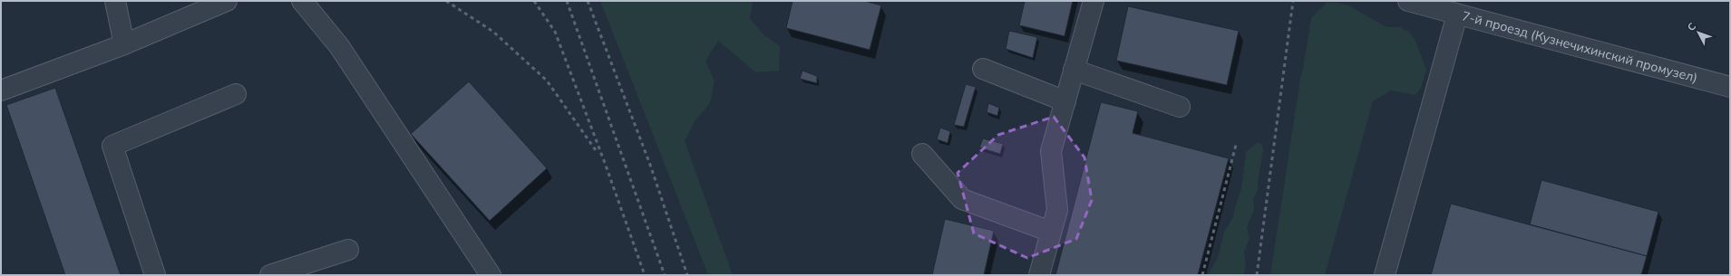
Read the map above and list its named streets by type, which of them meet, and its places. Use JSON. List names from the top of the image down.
{
  "streets": {
    "lane": ["7-й проезд (Кузнечихинский промузел)"]
  },
  "north": "top left"
}
